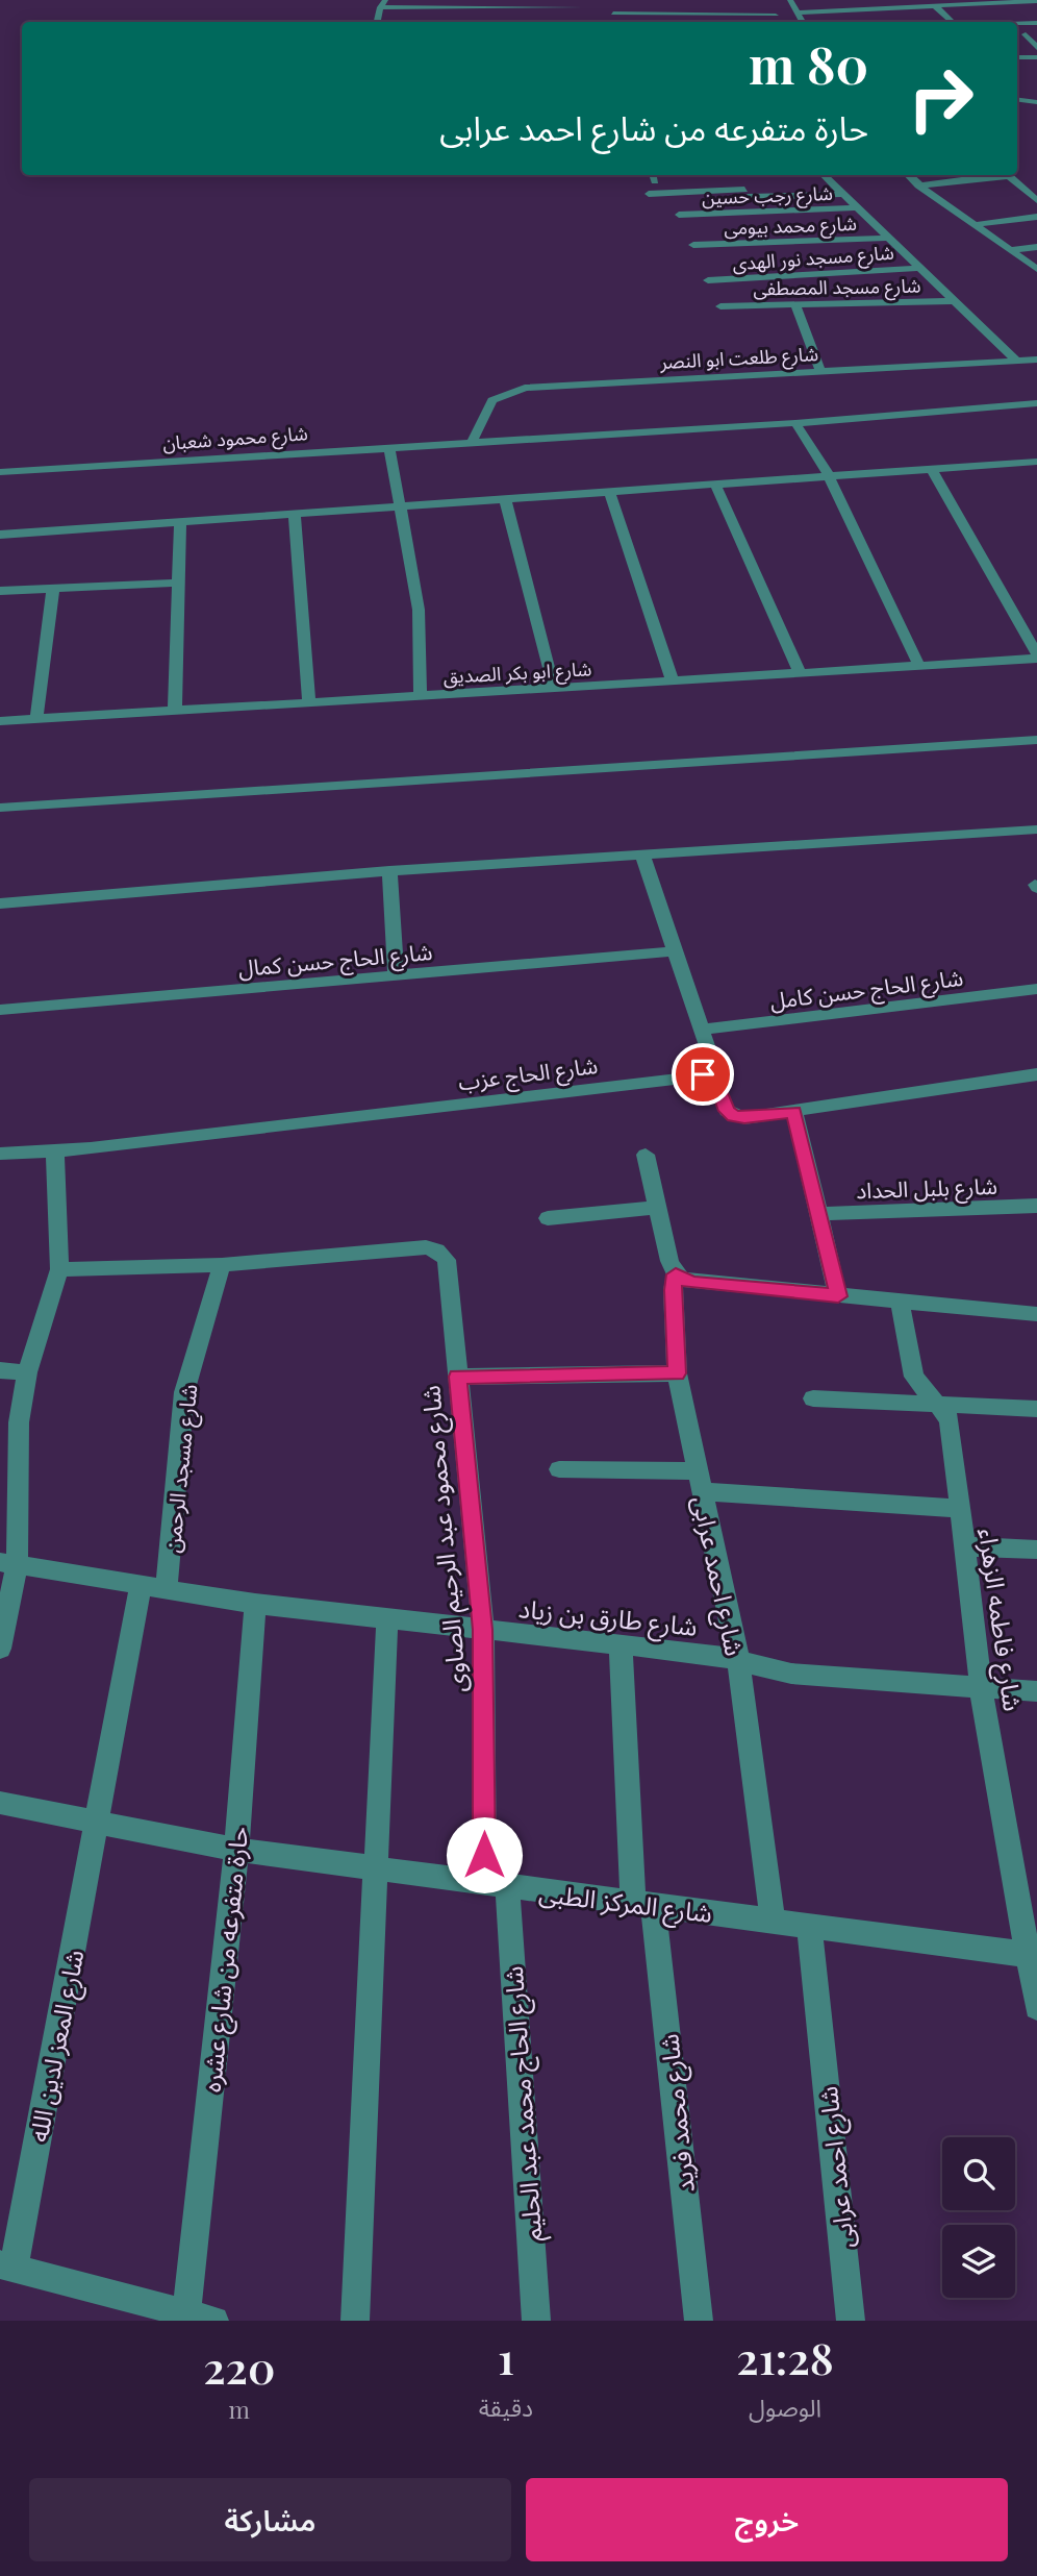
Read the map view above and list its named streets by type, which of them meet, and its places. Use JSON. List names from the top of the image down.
{
  "streets": {
    "street": [
      "شارع رجب حسين",
      "شارع محمد بيومى",
      "شارع مسجد نور الهدى",
      "شارع مسجد المصطفى",
      "شارع طلعت ابو النصر",
      "شارع محمود شعبان",
      "شارع ابو بكر الصديق",
      "شارع الحاج حسن كمال",
      "شارع الحاج حسن كامل",
      "شارع الحاج عزب",
      "شارع بلبل الحداد",
      "شارع مسجد الرحمن",
      "شارع محمود عبد الرحيم الصاوى",
      "شارع احمد عرابى",
      "شارع طارق بن زياد",
      "شارع فاطمه الزهراء",
      "شارع المركز الطبى",
      "حارة متفرعه من شارع عشره",
      "شارع المعز لدين الله",
      "شارع الحاج محمد عبد الحليم",
      "شارع محمد فريد"
    ]
  },
  "crossings": [
    ["شارع طلعت ابو النصر", "شارع محمود شعبان"],
    ["شارع مسجد الرحمن", "شارع محمود عبد الرحيم الصاوى"],
    ["شارع مسجد الرحمن", "شارع طارق بن زياد"],
    ["شارع محمود عبد الرحيم الصاوى", "شارع طارق بن زياد"],
    ["شارع محمود عبد الرحيم الصاوى", "شارع المركز الطبى"],
    ["شارع محمود عبد الرحيم الصاوى", "شارع الحاج محمد عبد الحليم"],
    ["شارع احمد عرابى", "شارع طارق بن زياد"],
    ["شارع احمد عرابى", "شارع المركز الطبى"],
    ["شارع طارق بن زياد", "شارع فاطمه الزهراء"],
    ["شارع طارق بن زياد", "حارة متفرعه من شارع عشره"],
    ["شارع طارق بن زياد", "شارع محمد فريد"],
    ["شارع فاطمه الزهراء", "شارع المركز الطبى"],
    ["شارع المركز الطبى", "حارة متفرعه من شارع عشره"],
    ["شارع المركز الطبى", "شارع المعز لدين الله"],
    ["شارع المركز الطبى", "شارع الحاج محمد عبد الحليم"],
    ["شارع المركز الطبى", "شارع محمد فريد"]
  ],
  "page": {
    "turn": ["80 m", "حارة متفرعه من شارع احمد عرابى"],
    "eta": [
      "21:28",
      "الوصول",
      "1",
      "دقيقة",
      "220",
      "m"
    ],
    "buttons": ["خروج", "مشاركة"]
  }
}
